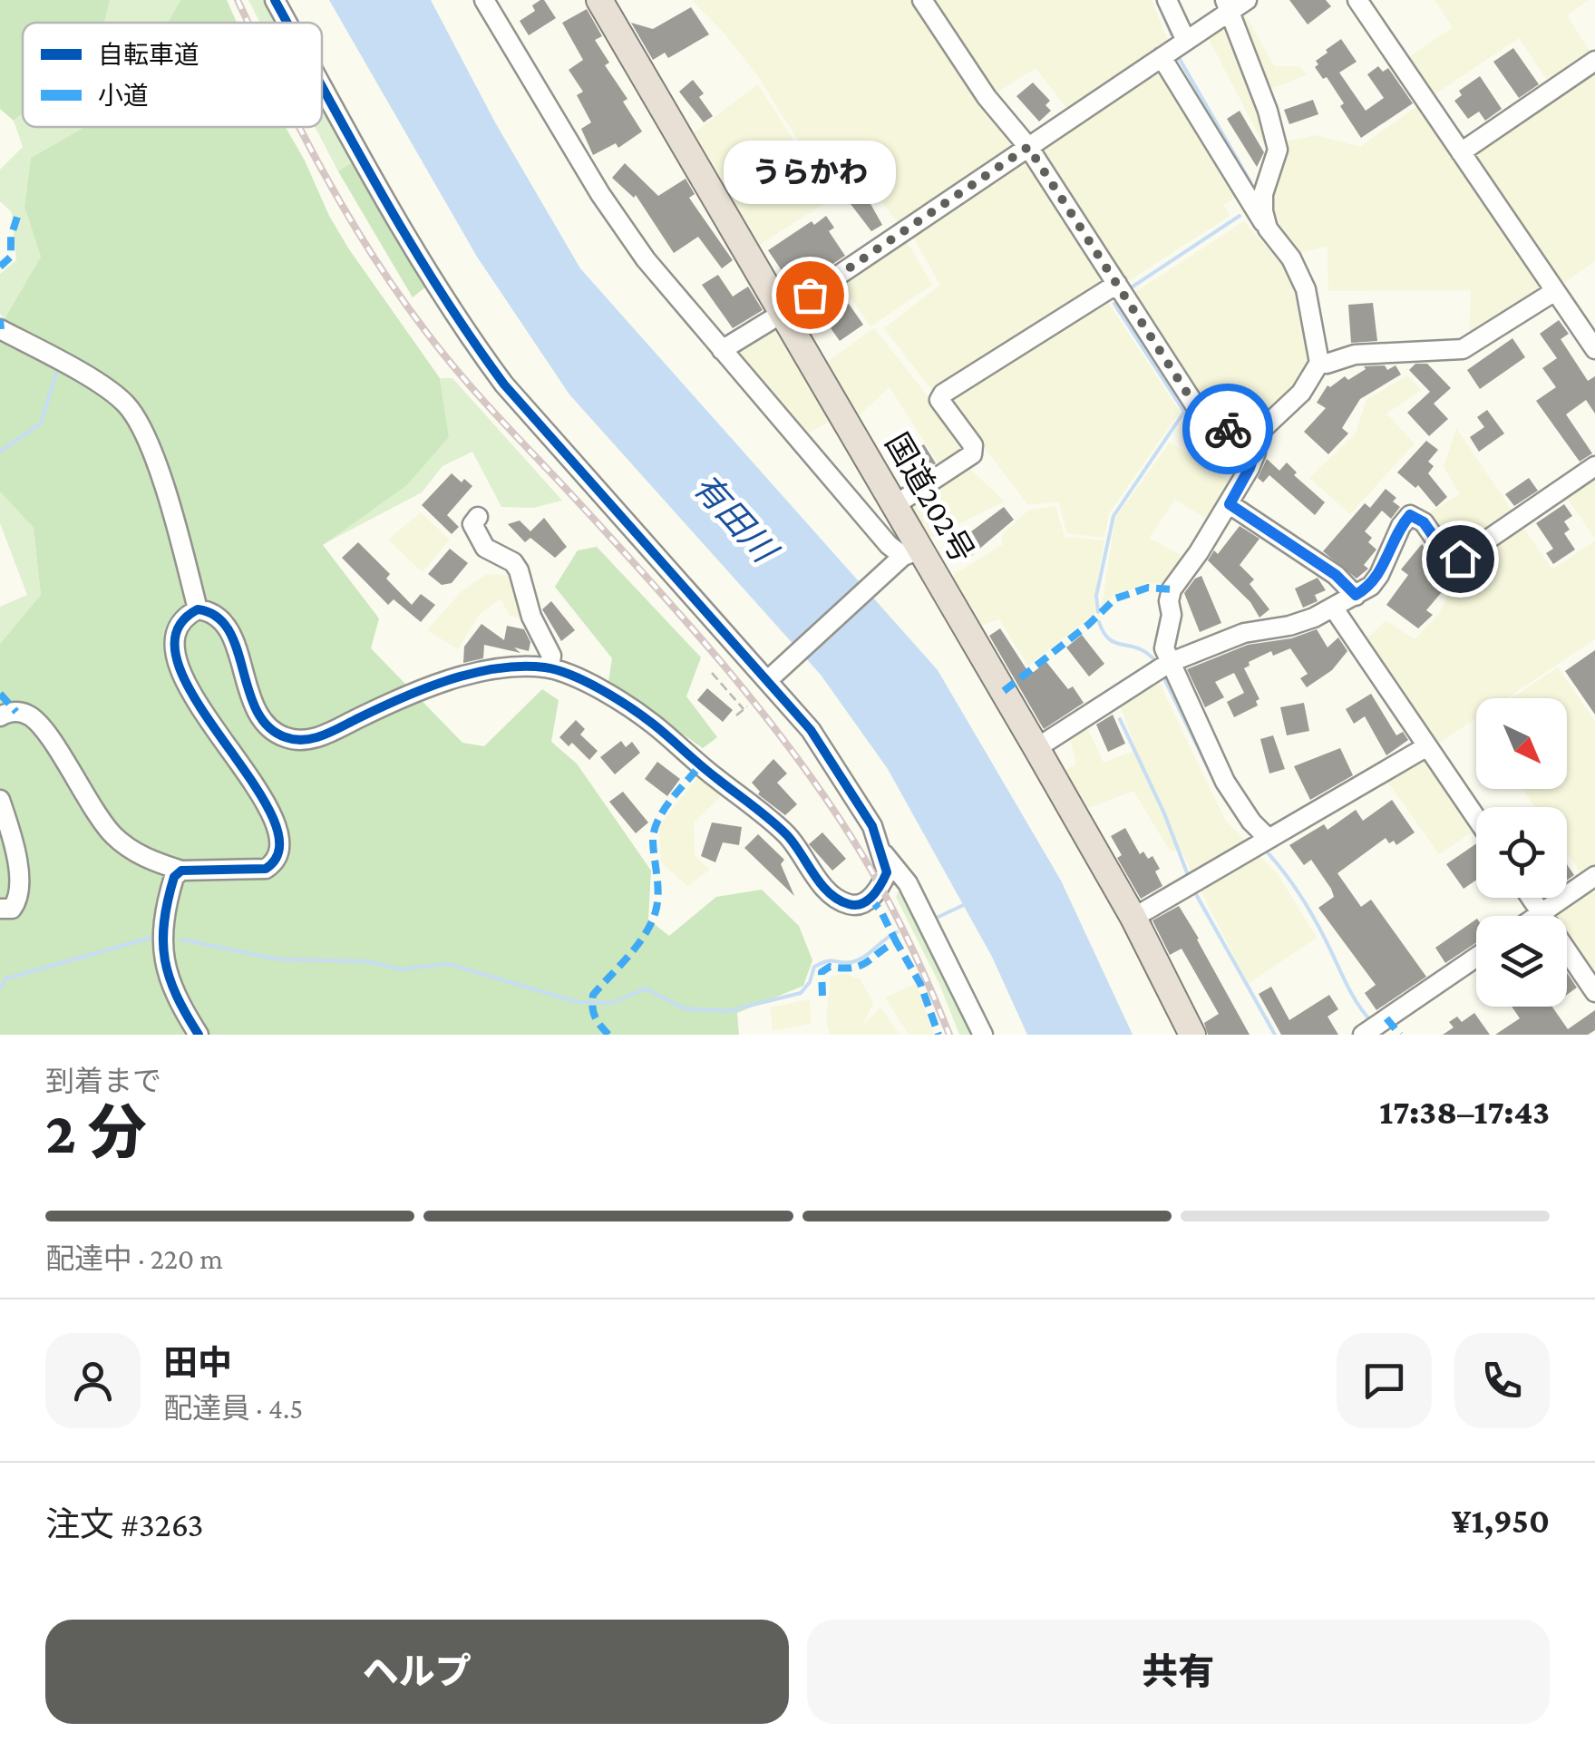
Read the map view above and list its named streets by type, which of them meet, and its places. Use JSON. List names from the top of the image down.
{
  "streets": {
    "highway": ["国道202号"]
  },
  "water": ["有田川"],
  "places": ["うらかわ"],
  "legend": ["自転車道", "小道"],
  "north": "bottom right",
  "page": {
    "bubble": "うらかわ",
    "heading": ["2 分", "到着まで", "17:38–17:43"],
    "panel": [
      "田中",
      "配達員 · 4.5",
      "注文 #3263",
      "¥1,950"
    ],
    "bar": "配達中 · 220 m",
    "buttons": ["ヘルプ", "共有"]
  }
}
